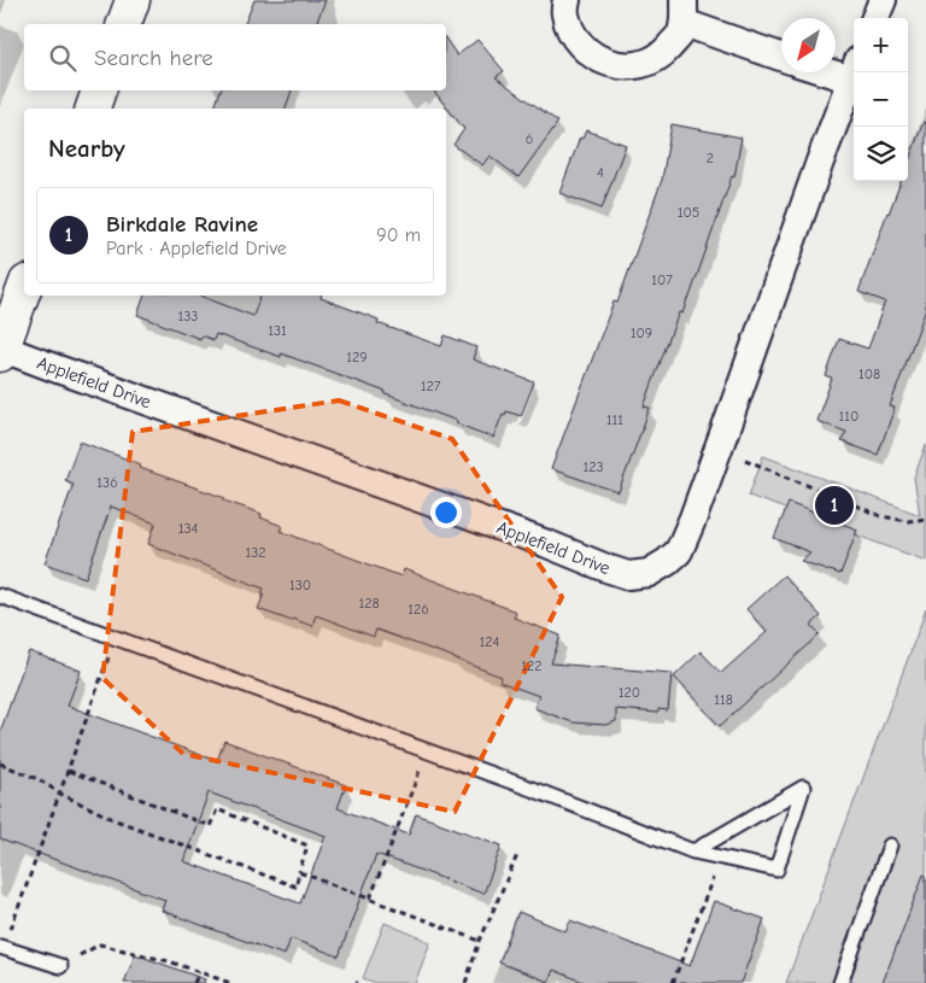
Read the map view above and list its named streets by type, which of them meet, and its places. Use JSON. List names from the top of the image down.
{
  "streets": {
    "street": ["Applefield Drive"]
  },
  "house_numbers": [
    "6",
    "2",
    "4",
    "105",
    "107",
    "133",
    "131",
    "109",
    "129",
    "108",
    "127",
    "110",
    "111",
    "123",
    "136",
    "134",
    "132",
    "130",
    "128",
    "126",
    "124",
    "122",
    "120",
    "118"
  ],
  "north": "bottom left",
  "page": {
    "map_buttons": ["+", "−"],
    "search": "Search here",
    "heading": "Nearby",
    "list": [
      {
        "mark": "1",
        "name": "Birkdale Ravine",
        "note": "Park · Applefield Drive",
        "value": "90 m"
      }
    ],
    "pins": "1"
  }
}
